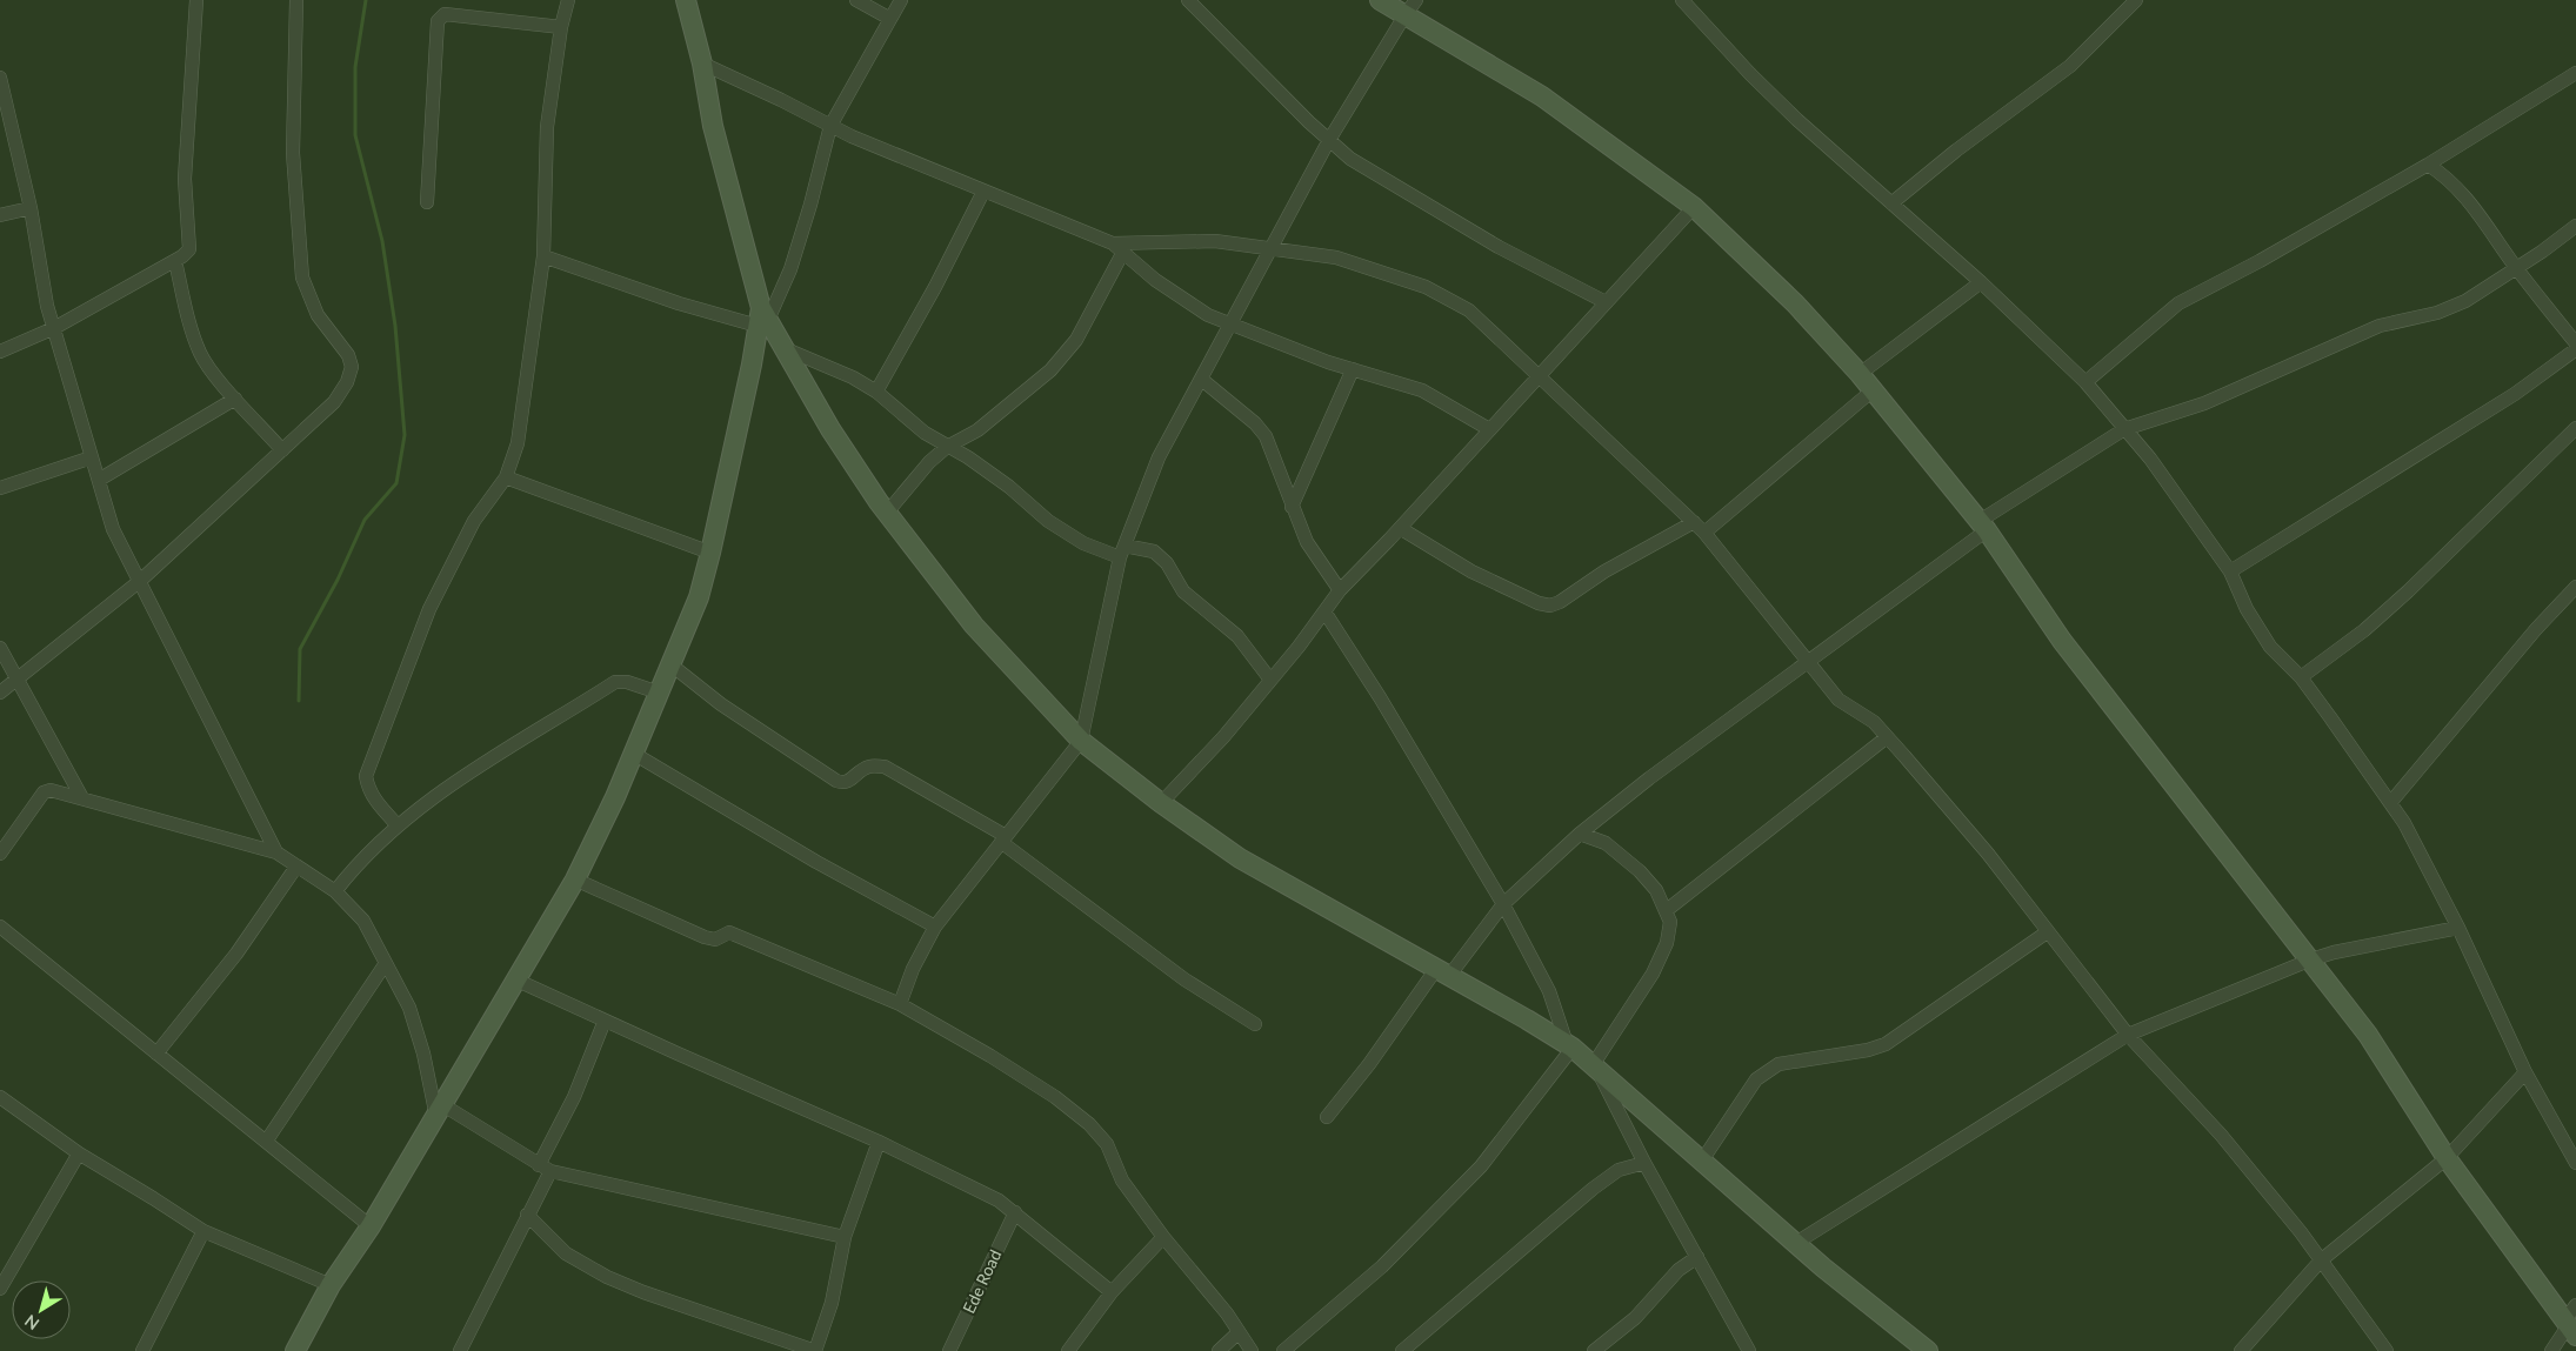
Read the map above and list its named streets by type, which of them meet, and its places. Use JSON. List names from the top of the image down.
{
  "streets": {
    "street": ["Ede Road"]
  },
  "north": "bottom left"
}
